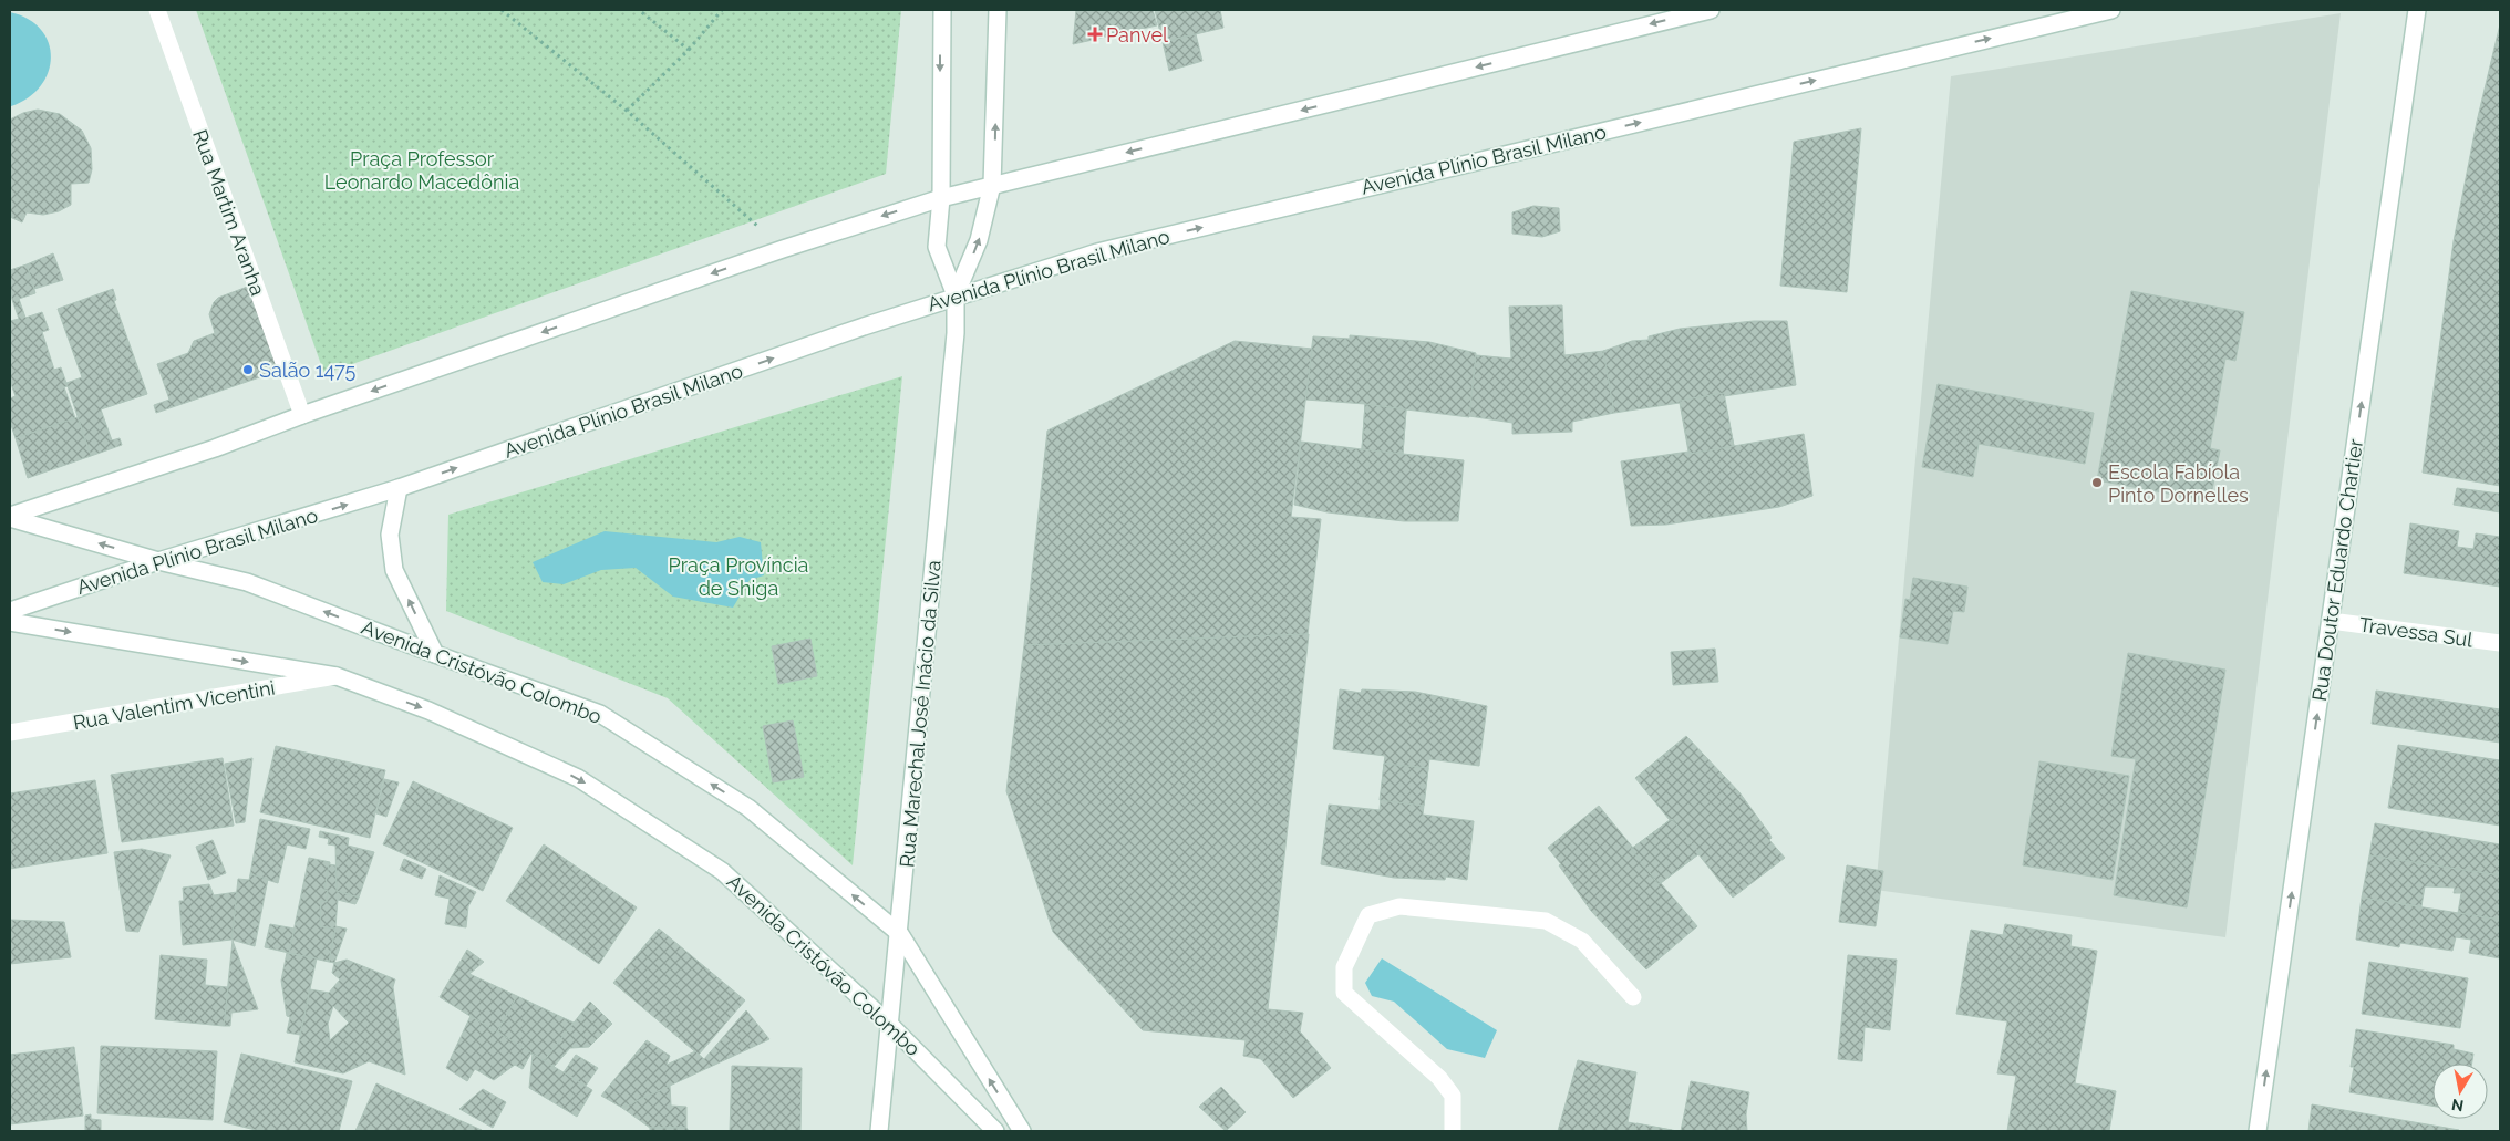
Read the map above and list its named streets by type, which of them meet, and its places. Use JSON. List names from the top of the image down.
{
  "streets": {
    "main road": [
      "Avenida Plínio Brasil Milano",
      "Rua Martim Aranha",
      "Rua Doutor Eduardo Chartier",
      "Travessa Sul",
      "Avenida Cristóvão Colombo",
      "Rua Valentim Vicentini",
      "Rua Marechal José Inácio da Silva"
    ]
  },
  "crossings": [
    ["Avenida Plínio Brasil Milano", "Avenida Cristóvão Colombo"],
    ["Avenida Plínio Brasil Milano", "Rua Marechal José Inácio da Silva"],
    ["Rua Doutor Eduardo Chartier", "Travessa Sul"],
    ["Avenida Cristóvão Colombo", "Rua Valentim Vicentini"],
    ["Avenida Cristóvão Colombo", "Rua Marechal José Inácio da Silva"]
  ],
  "one_way": ["Rua Doutor Eduardo Chartier"],
  "parks": ["Praça Professor Leonardo Macedônia", "Praça Província de Shiga"],
  "places": {
    "health": ["Panvel"],
    "other": ["Salão 1475", "Escola Fabíola Pinto Dornelles"]
  },
  "north": "bottom"
}
